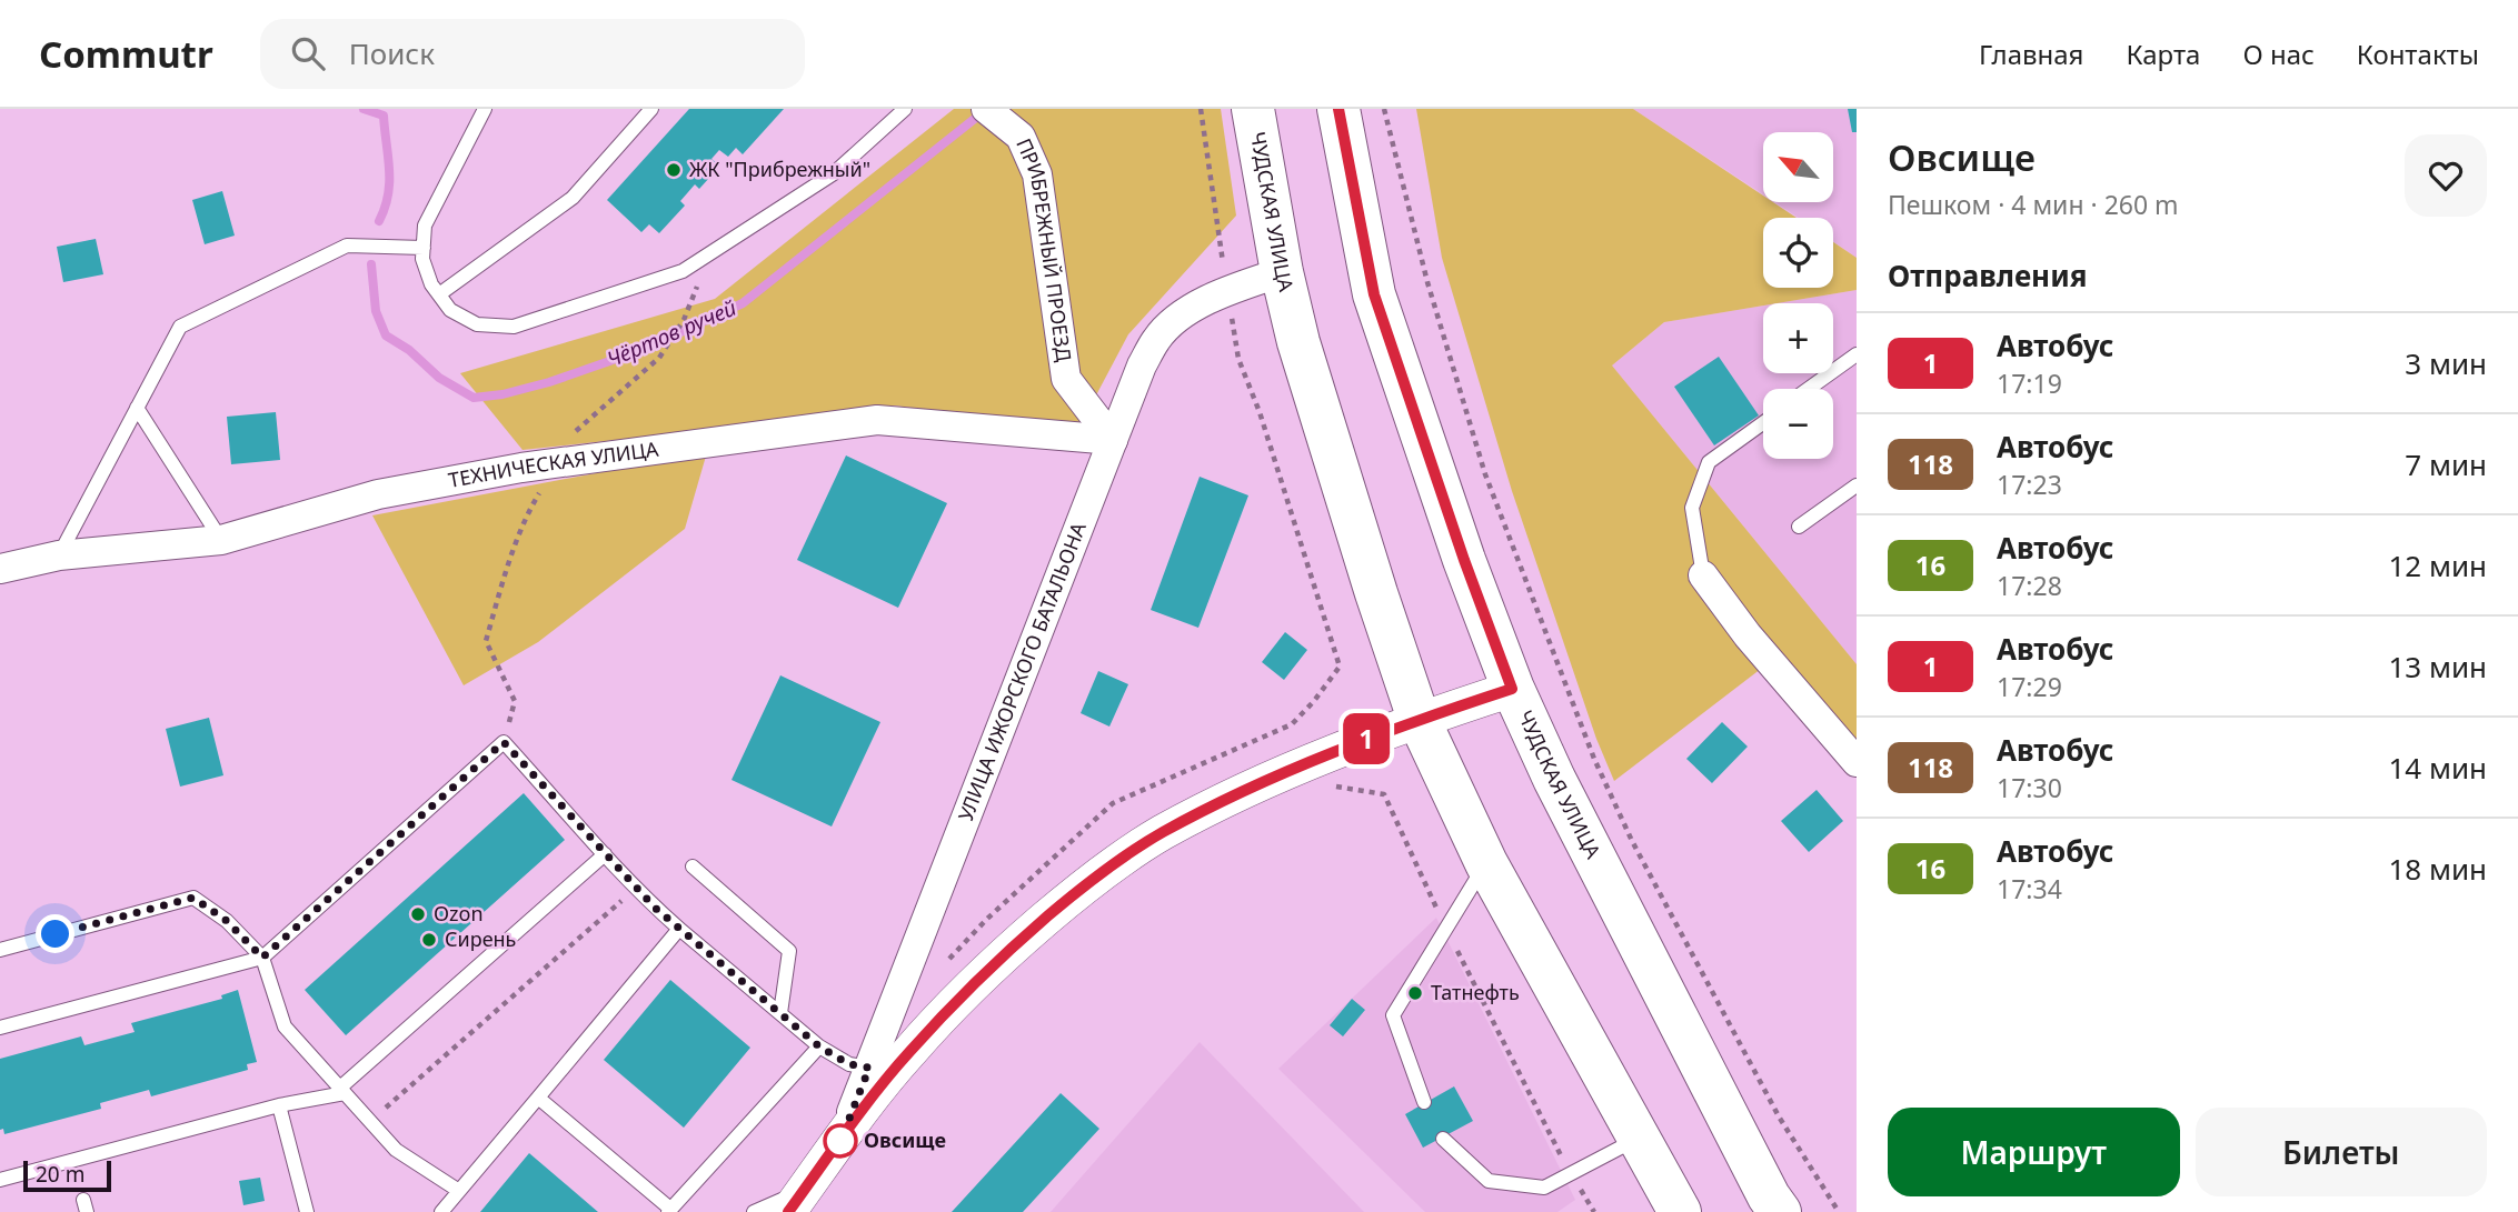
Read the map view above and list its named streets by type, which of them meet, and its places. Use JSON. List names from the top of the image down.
{
  "streets": {
    "highway": ["ЧУДСКАЯ УЛИЦА"],
    "street": ["ПРИБРЕЖНЫЙ ПРОЕЗД", "ТЕХНИЧЕСКАЯ УЛИЦА", "УЛИЦА ИЖОРСКОГО БАТАЛЬОНА"]
  },
  "crossings": [
    ["ЧУДСКАЯ УЛИЦА", "УЛИЦА ИЖОРСКОГО БАТАЛЬОНА"],
    ["ПРИБРЕЖНЫЙ ПРОЕЗД", "ТЕХНИЧЕСКАЯ УЛИЦА"],
    ["ПРИБРЕЖНЫЙ ПРОЕЗД", "УЛИЦА ИЖОРСКОГО БАТАЛЬОНА"],
    ["ТЕХНИЧЕСКАЯ УЛИЦА", "УЛИЦА ИЖОРСКОГО БАТАЛЬОНА"]
  ],
  "water": ["Чёртов ручей"],
  "places": [
    "ЖК \"Прибрежный\"",
    "Ozon",
    "Сирень",
    "Татнефть",
    "Овсище"
  ],
  "lines": ["bus line 1"],
  "scale_bar": "20 m",
  "north": "top left",
  "page": {
    "header": "Commutr",
    "search": "Поиск",
    "nav": [
      "Главная",
      "Карта",
      "О нас",
      "Контакты"
    ],
    "on_map": "1",
    "heading": [
      ["Овсище", "Пешком · 4 мин · 260 m"],
      "Отправления"
    ],
    "map_buttons": ["+", "−"],
    "list": [
      {
        "mark": "1",
        "name": "Автобус",
        "note": "17:19",
        "value": "3 мин"
      },
      {
        "mark": "118",
        "name": "Автобус",
        "note": "17:23",
        "value": "7 мин"
      },
      {
        "mark": "16",
        "name": "Автобус",
        "note": "17:28",
        "value": "12 мин"
      },
      {
        "mark": "1",
        "name": "Автобус",
        "note": "17:29",
        "value": "13 мин"
      },
      {
        "mark": "118",
        "name": "Автобус",
        "note": "17:30",
        "value": "14 мин"
      },
      {
        "mark": "16",
        "name": "Автобус",
        "note": "17:34",
        "value": "18 мин"
      }
    ],
    "buttons": ["Маршрут", "Билеты"],
    "scale": "20 m"
  }
}
